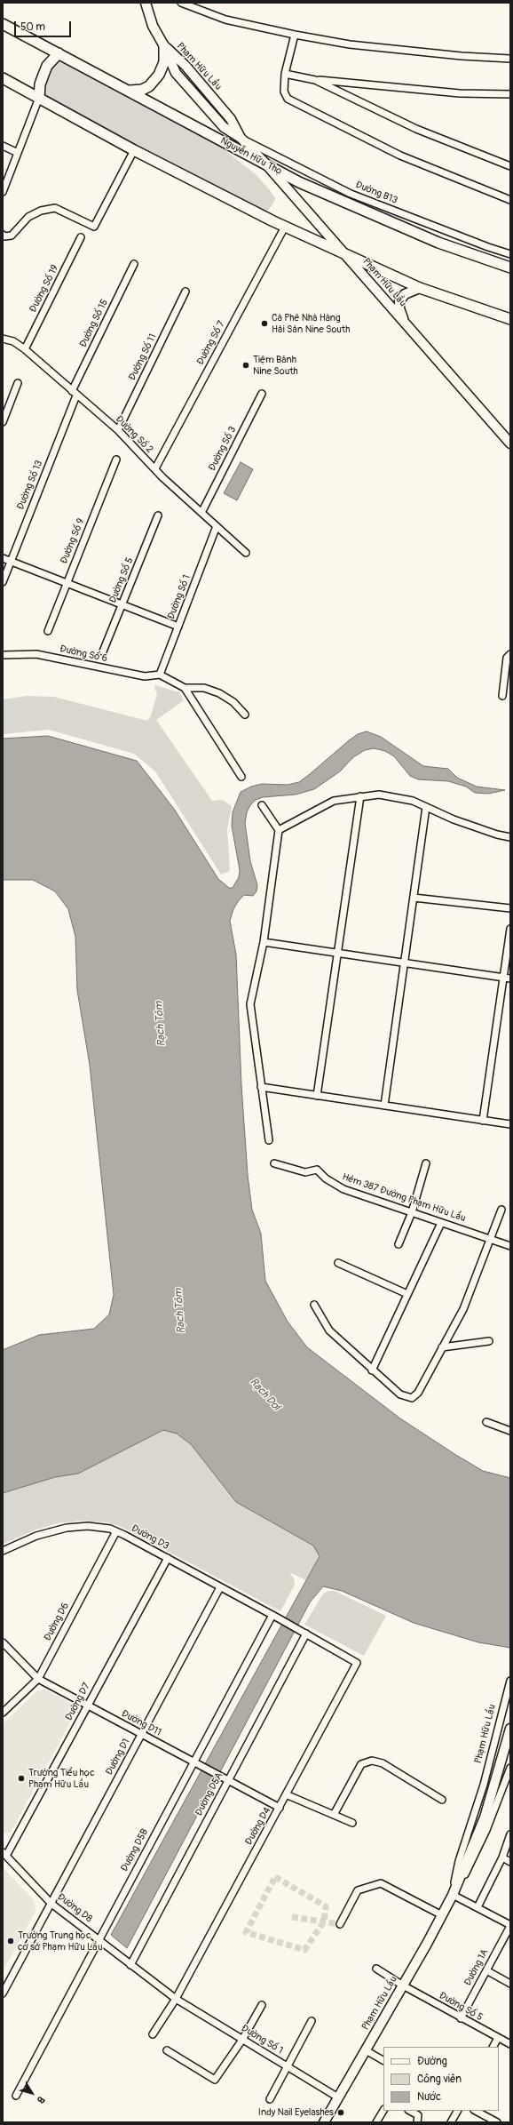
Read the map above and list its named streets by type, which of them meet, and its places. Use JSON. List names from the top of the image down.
{
  "streets": {
    "main road": ["Phạm Hữu Lầu", "Nguyễn Hữu Thọ"],
    "street": [
      "Đường B13",
      "Đường Số 19",
      "Đường Số 15",
      "Đường Số 7",
      "Đường Số 11",
      "Đường Số 2",
      "Đường Số 3",
      "Đường Số 13",
      "Đường Số 9",
      "Đường Số 5",
      "Đường Số 1",
      "Đường Số 6",
      "Hẻm 387 Đường Phạm Hữu Lầu",
      "Đường D3",
      "Đường D6",
      "Đường D7",
      "Đường D11",
      "Đường D1",
      "Đường D5A",
      "Đường D4",
      "Đường D5B",
      "Đường D8",
      "Đường 1A"
    ]
  },
  "crossings": [
    ["Phạm Hữu Lầu", "Nguyễn Hữu Thọ"],
    ["Phạm Hữu Lầu", "Đường B13"],
    ["Phạm Hữu Lầu", "Đường Số 5"],
    ["Phạm Hữu Lầu", "Đường Số 1"],
    ["Đường Số 19", "Đường Số 2"],
    ["Đường Số 15", "Đường Số 2"],
    ["Đường Số 15", "Đường Số 13"],
    ["Đường Số 7", "Đường Số 2"],
    ["Đường Số 11", "Đường Số 2"],
    ["Đường Số 2", "Đường Số 3"],
    ["Đường Số 2", "Đường Số 13"],
    ["Đường Số 2", "Đường Số 1"],
    ["Đường Số 5", "Đường 1A"],
    ["Đường Số 1", "Đường Số 6"],
    ["Đường Số 1", "Đường D4"],
    ["Đường Số 1", "Đường D8"],
    ["Đường D3", "Đường D6"],
    ["Đường D3", "Đường D7"],
    ["Đường D3", "Đường D1"],
    ["Đường D3", "Đường D5A"],
    ["Đường D3", "Đường D4"],
    ["Đường D3", "Đường D5B"],
    ["Đường D6", "Đường D11"],
    ["Đường D7", "Đường D11"],
    ["Đường D7", "Đường D8"],
    ["Đường D11", "Đường D1"],
    ["Đường D11", "Đường D5A"],
    ["Đường D11", "Đường D4"],
    ["Đường D11", "Đường D5B"],
    ["Đường D1", "Đường D8"],
    ["Đường D5A", "Đường D4"],
    ["Đường D5A", "Đường D8"],
    ["Đường D4", "Đường D8"],
    ["Đường D5B", "Đường D8"]
  ],
  "water": ["Rạch Tôm", "Rạch Dơi"],
  "places": [
    "Cà Phê Nhà Hàng Hải Sản Nine South",
    "Tiệm Bánh Nine South",
    "Trường Tiểu học Phạm Hữu Lầu",
    "Trường Trung học cơ sở Phạm Hữu Lầu",
    "Indy Nail Eyelashes"
  ],
  "legend": ["Đường", "Công viên", "Nước"],
  "scale_bar": "50 m",
  "north": "bottom right"
}
